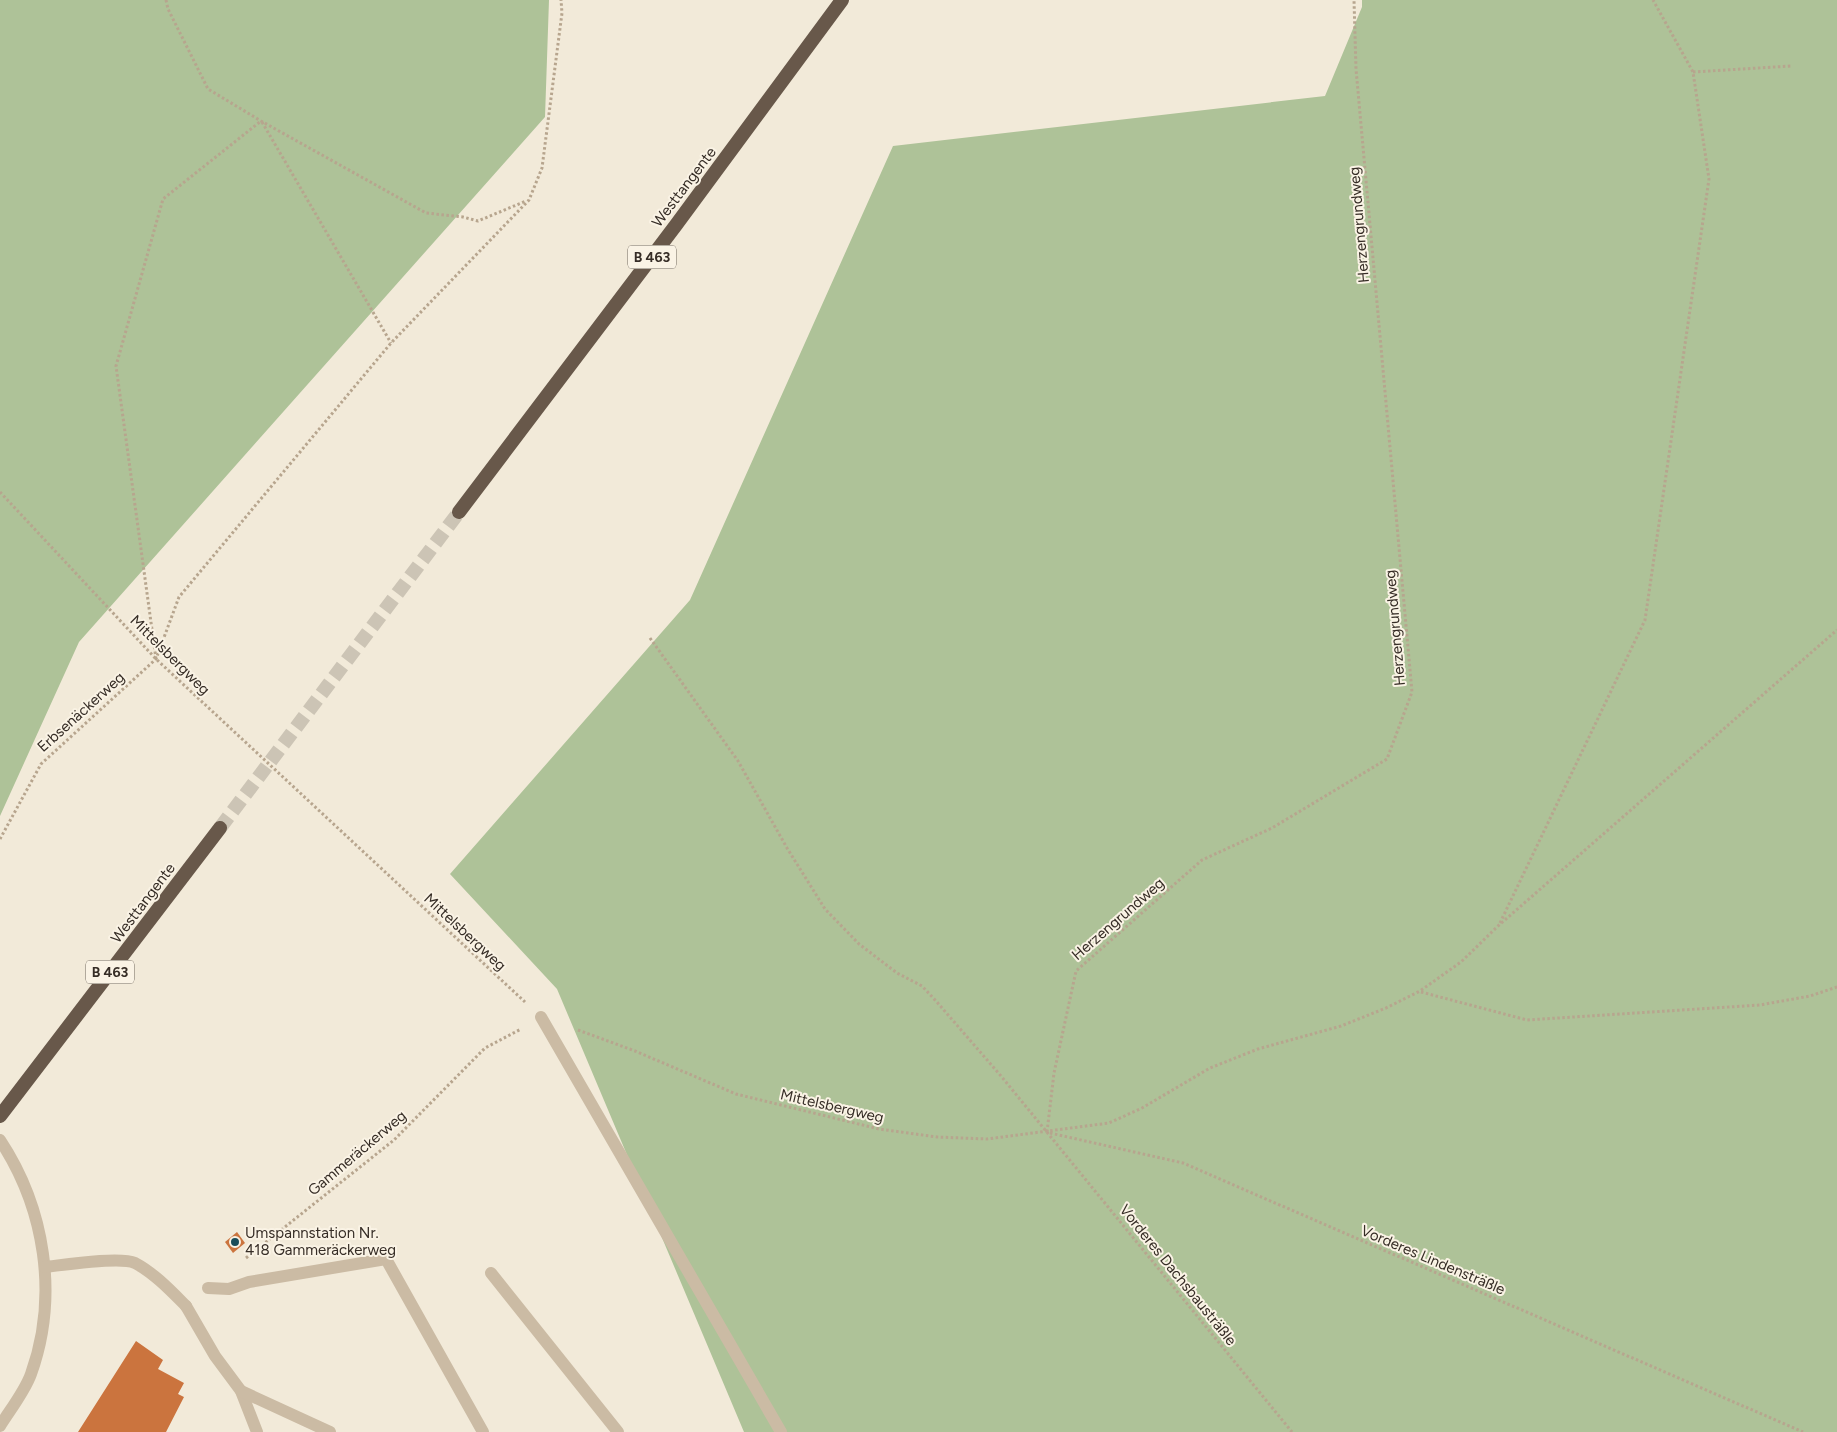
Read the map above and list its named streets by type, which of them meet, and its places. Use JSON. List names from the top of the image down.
{
  "streets": {
    "highway": ["Westtangente", "B 463"],
    "path": [
      "Herzengrundweg",
      "Mittelsbergweg",
      "Erbsenäckerweg",
      "Gammeräckerweg",
      "Vorderes Lindensträßle",
      "Vorderes Dachsbausträßle"
    ]
  },
  "crossings": [
    ["Herzengrundweg", "Mittelsbergweg"],
    ["Herzengrundweg", "Vorderes Lindensträßle"],
    ["Herzengrundweg", "Vorderes Dachsbausträßle"],
    ["Mittelsbergweg", "Erbsenäckerweg"],
    ["Mittelsbergweg", "Gammeräckerweg"],
    ["Mittelsbergweg", "Vorderes Lindensträßle"],
    ["Mittelsbergweg", "Vorderes Dachsbausträßle"],
    ["Vorderes Lindensträßle", "Vorderes Dachsbausträßle"]
  ],
  "places": ["Umspannstation Nr. 418 Gammeräckerweg"]
}
